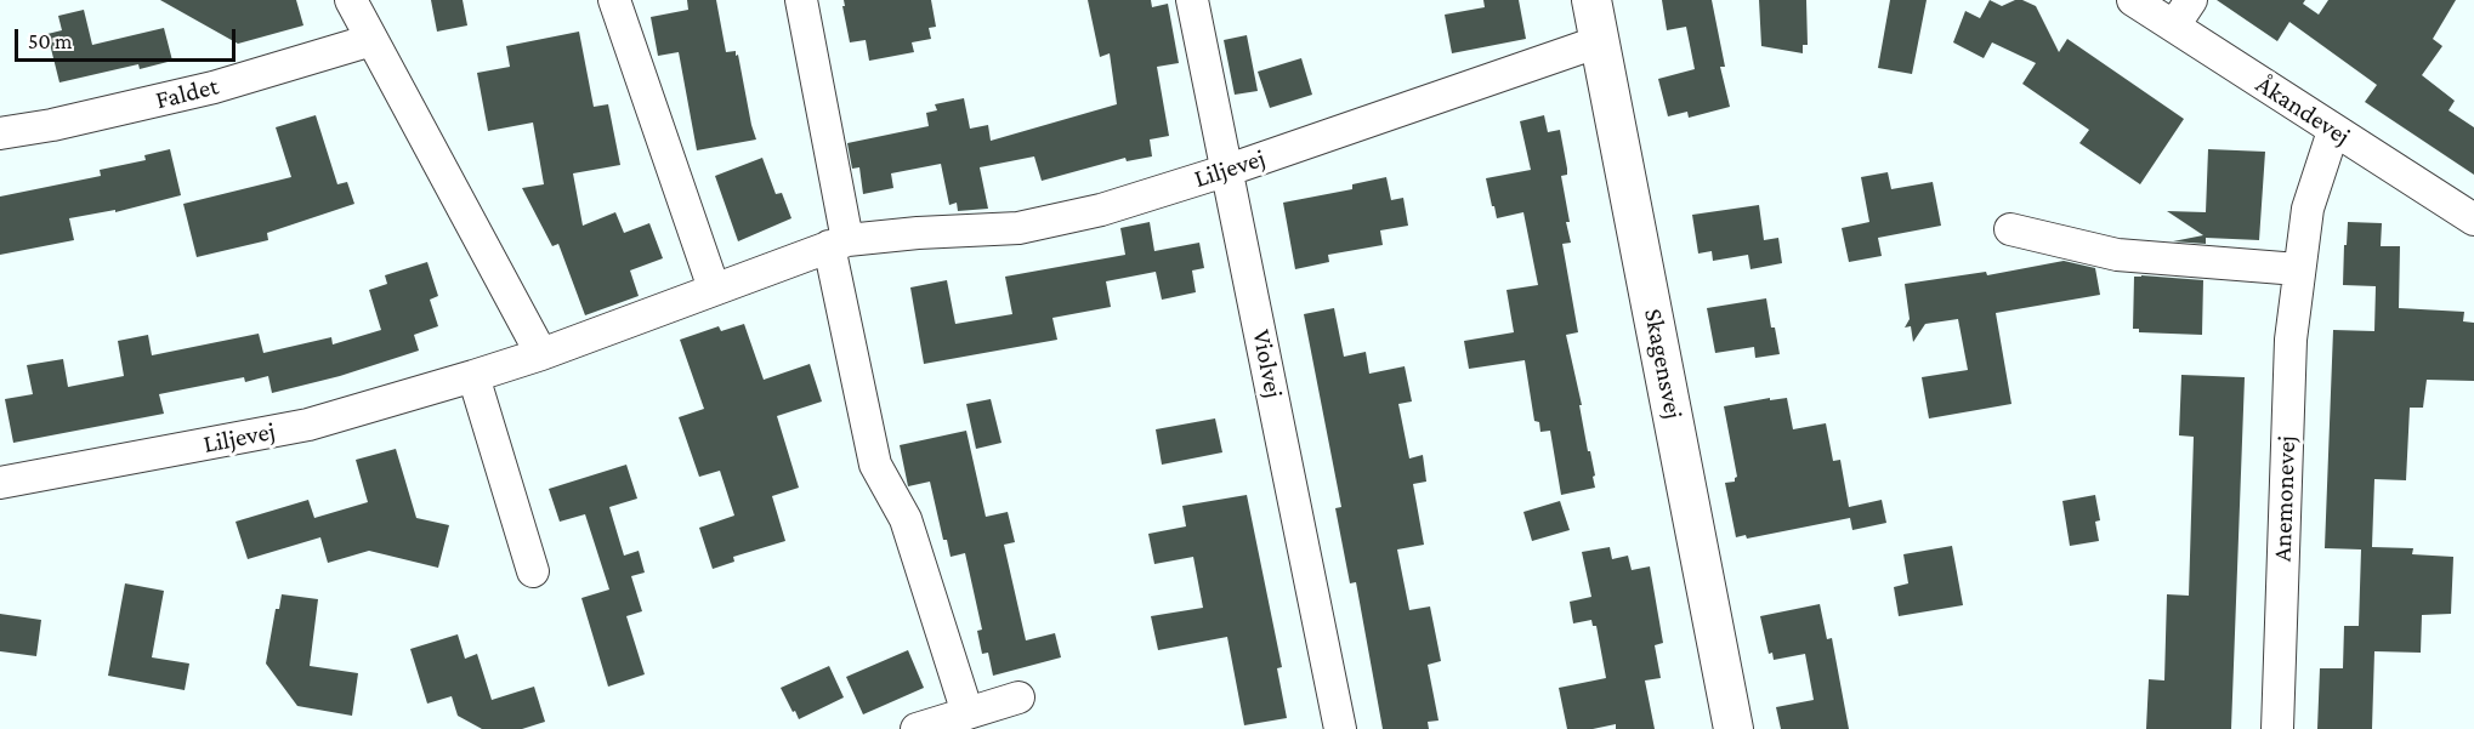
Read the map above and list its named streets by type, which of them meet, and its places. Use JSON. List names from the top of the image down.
{
  "streets": {
    "street": [
      "Faldet",
      "Åkandevej",
      "Liljevej",
      "Violvej",
      "Skagensvej",
      "Anemonevej"
    ]
  },
  "crossings": [
    ["Åkandevej", "Anemonevej"],
    ["Liljevej", "Violvej"],
    ["Liljevej", "Skagensvej"]
  ],
  "scale_bar": "50 m"
}
